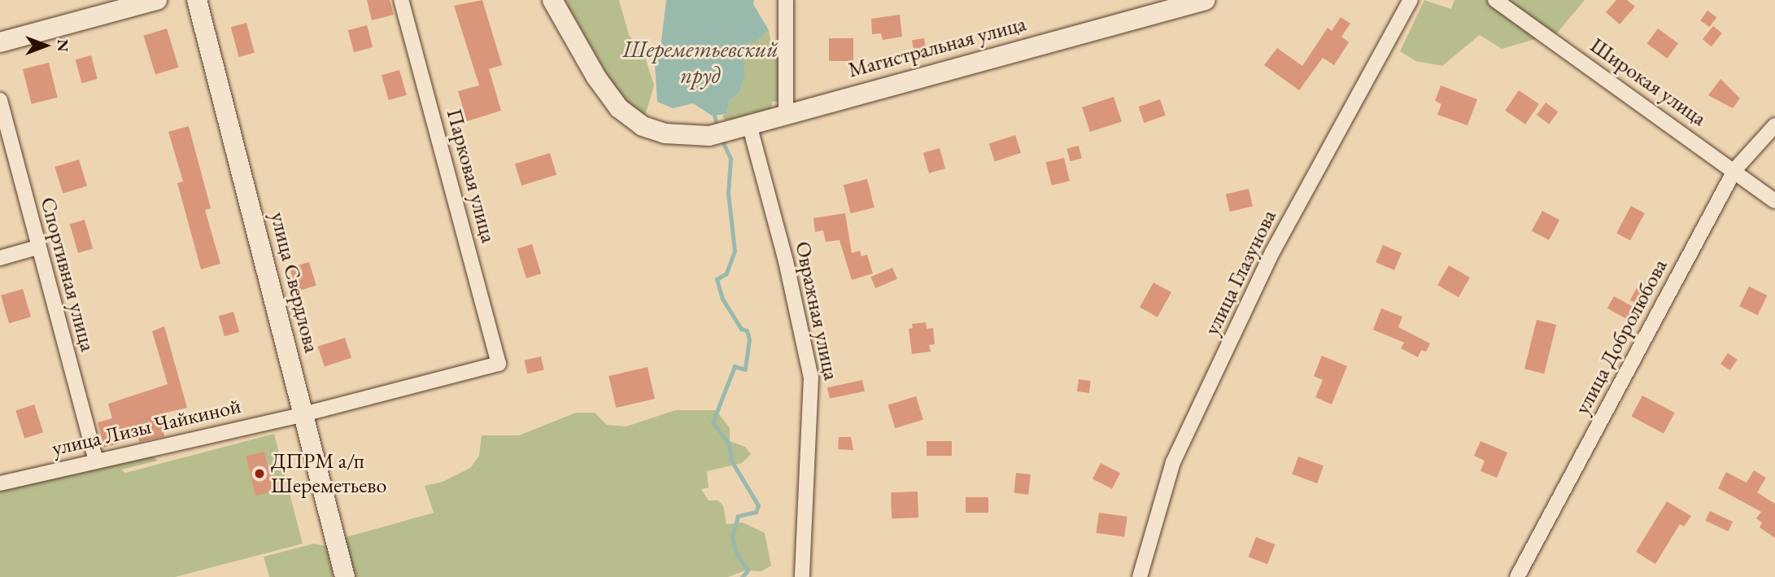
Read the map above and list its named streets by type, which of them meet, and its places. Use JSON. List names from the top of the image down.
{
  "streets": {
    "street": [
      "Магистральная улица",
      "Широкая улица",
      "Парковая улица",
      "улица Глазунова",
      "Спортивная улица",
      "улица Свердлова",
      "Овражная улица",
      "улица Добролюбова",
      "улица Лизы Чайкиной"
    ]
  },
  "crossings": [
    ["Магистральная улица", "Овражная улица"],
    ["Широкая улица", "улица Добролюбова"],
    ["Парковая улица", "улица Лизы Чайкиной"],
    ["Спортивная улица", "улица Лизы Чайкиной"],
    ["улица Свердлова", "улица Лизы Чайкиной"]
  ],
  "water": ["Шереметьевский пруд"],
  "places": ["ДПРМ а/п Шереметьево"],
  "north": "right"
}
